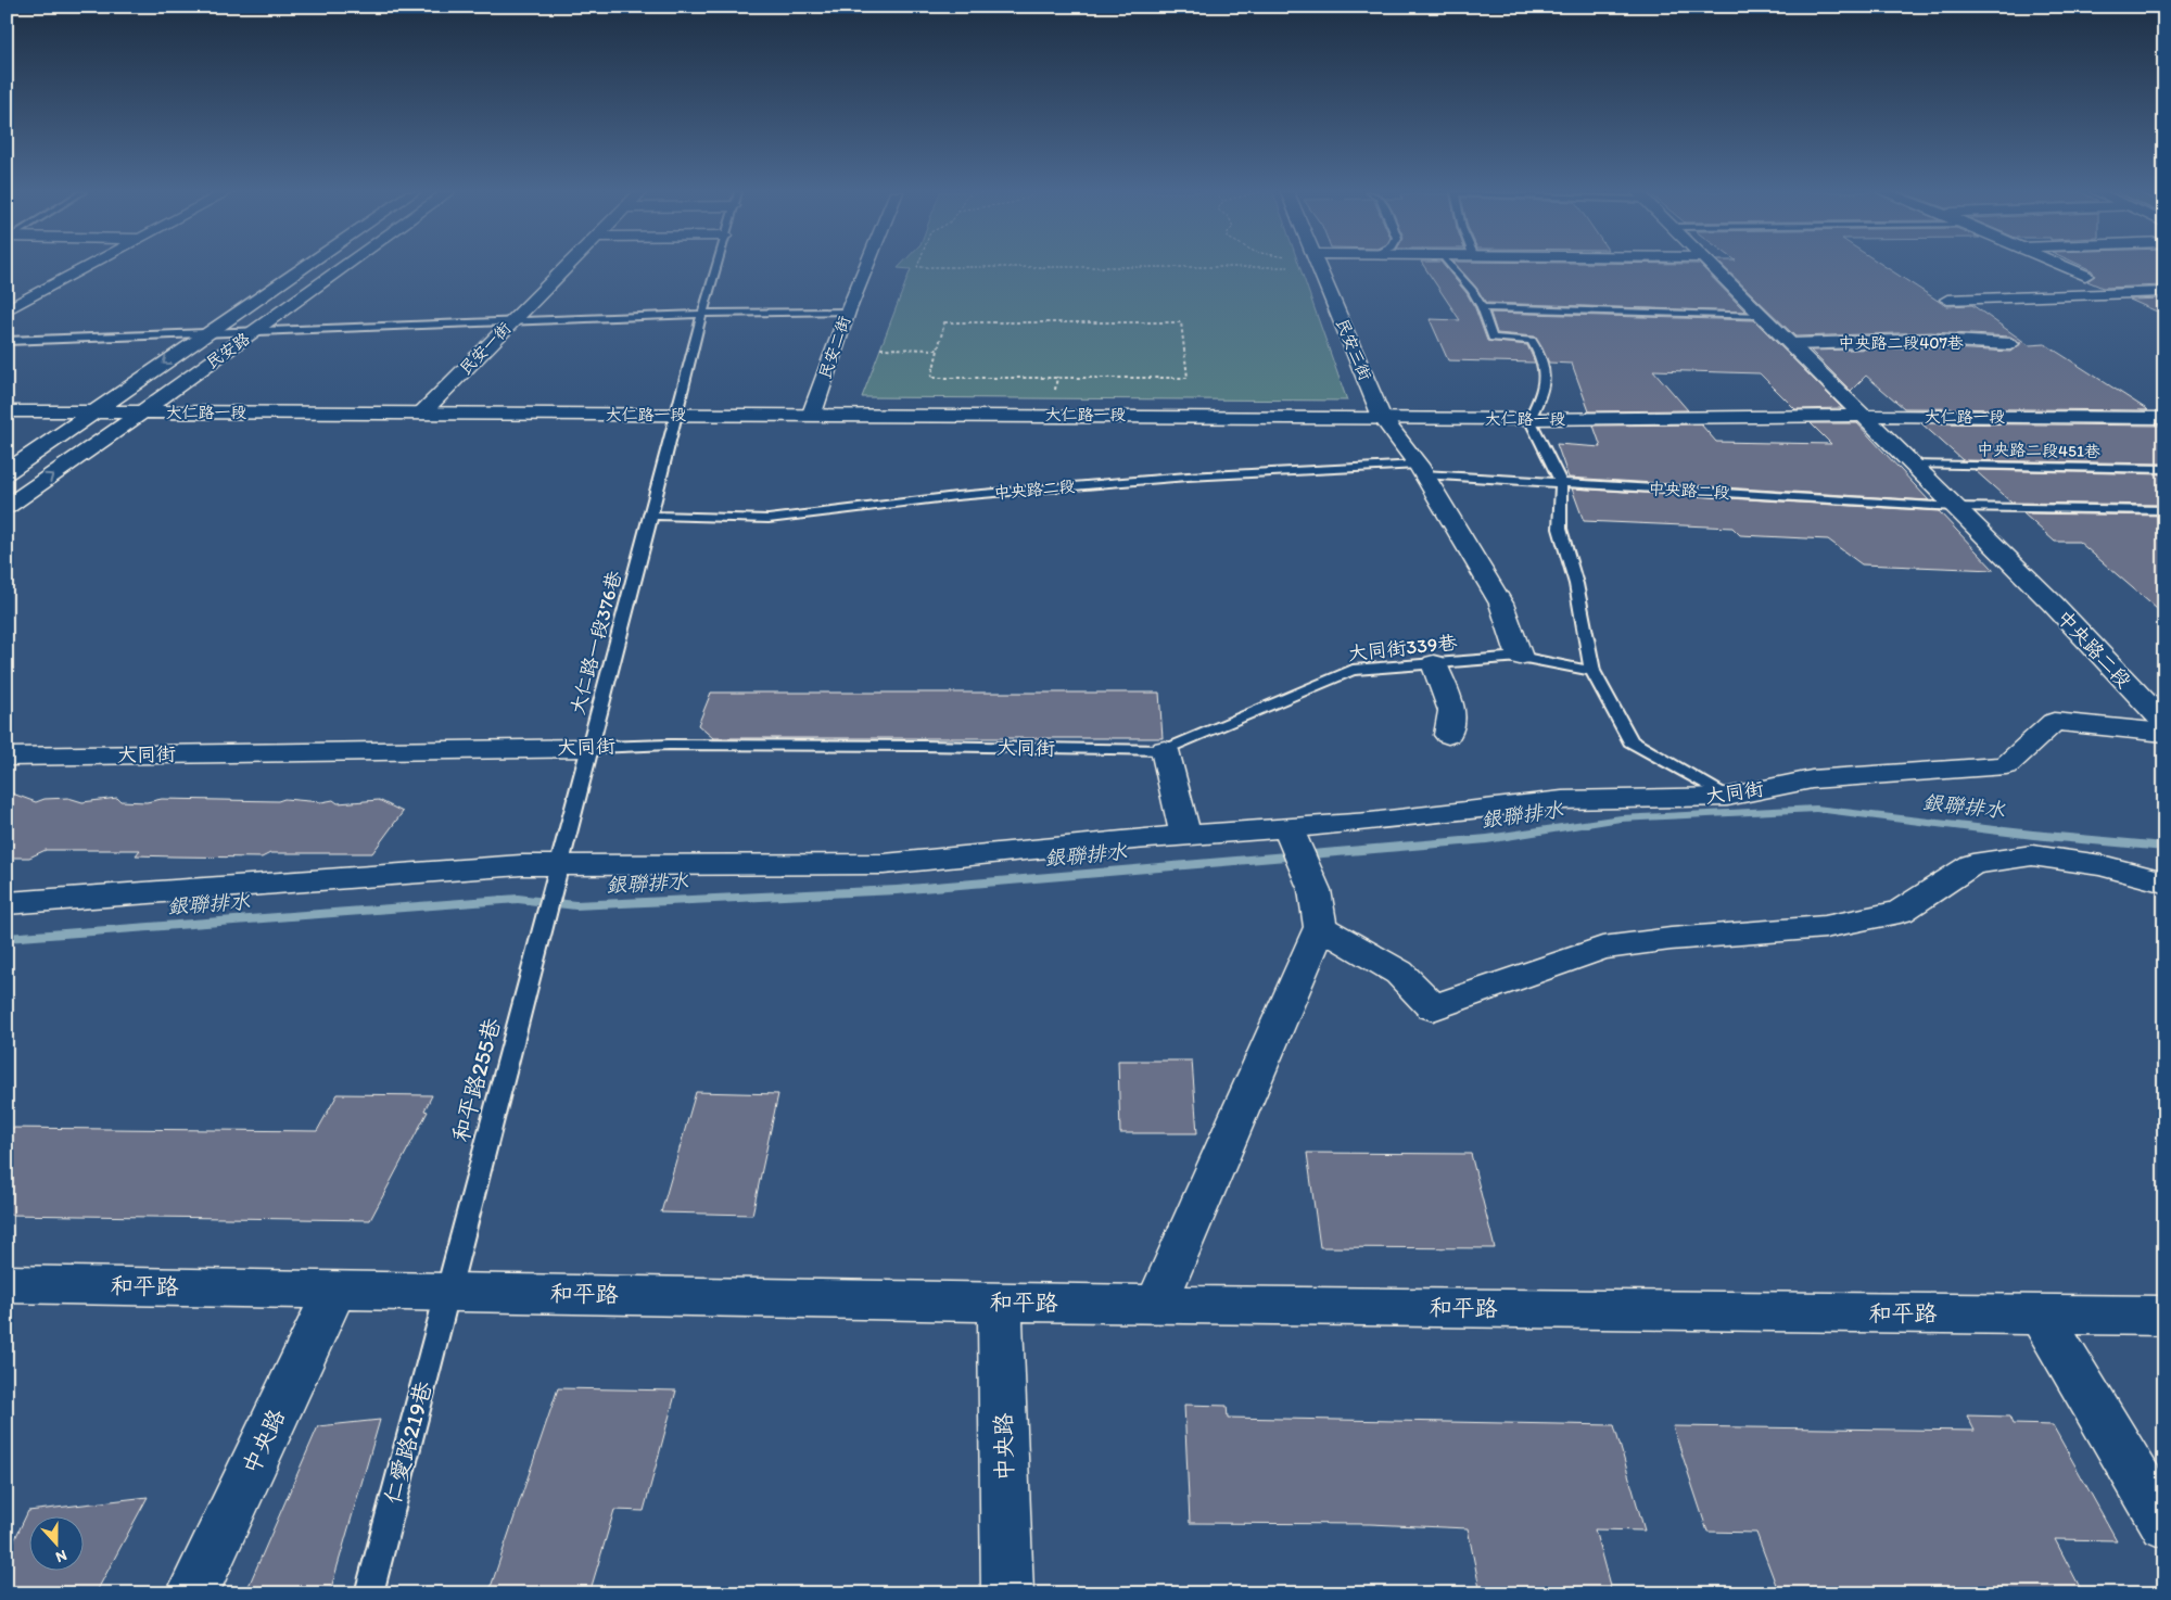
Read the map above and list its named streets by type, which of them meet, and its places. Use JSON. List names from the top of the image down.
{
  "streets": {
    "street": [
      "中央路二段407巷",
      "民安二街",
      "民安一街",
      "民安三街",
      "民安路",
      "大仁路一段",
      "中央路二段",
      "大同街",
      "和平路",
      "中央路"
    ],
    "lane": [
      "中央路二段451巷",
      "大仁路一段376巷",
      "大同街339巷",
      "和平路255巷",
      "仁愛路219巷"
    ]
  },
  "crossings": [
    ["中央路二段407巷", "中央路二段"],
    ["民安二街", "大仁路一段"],
    ["民安一街", "大仁路一段"],
    ["民安三街", "大仁路一段"],
    ["民安路", "大仁路一段"],
    ["大仁路一段", "中央路二段"],
    ["大仁路一段", "大仁路一段376巷"],
    ["中央路二段451巷", "中央路二段"],
    ["中央路二段", "大仁路一段376巷"],
    ["大仁路一段376巷", "大同街"],
    ["大仁路一段376巷", "和平路255巷"],
    ["大同街339巷", "大同街"],
    ["大同街", "和平路255巷"],
    ["和平路255巷", "和平路"],
    ["和平路255巷", "仁愛路219巷"],
    ["和平路", "中央路"],
    ["和平路", "仁愛路219巷"]
  ],
  "water": ["銀聯排水"],
  "north": "bottom"
}
